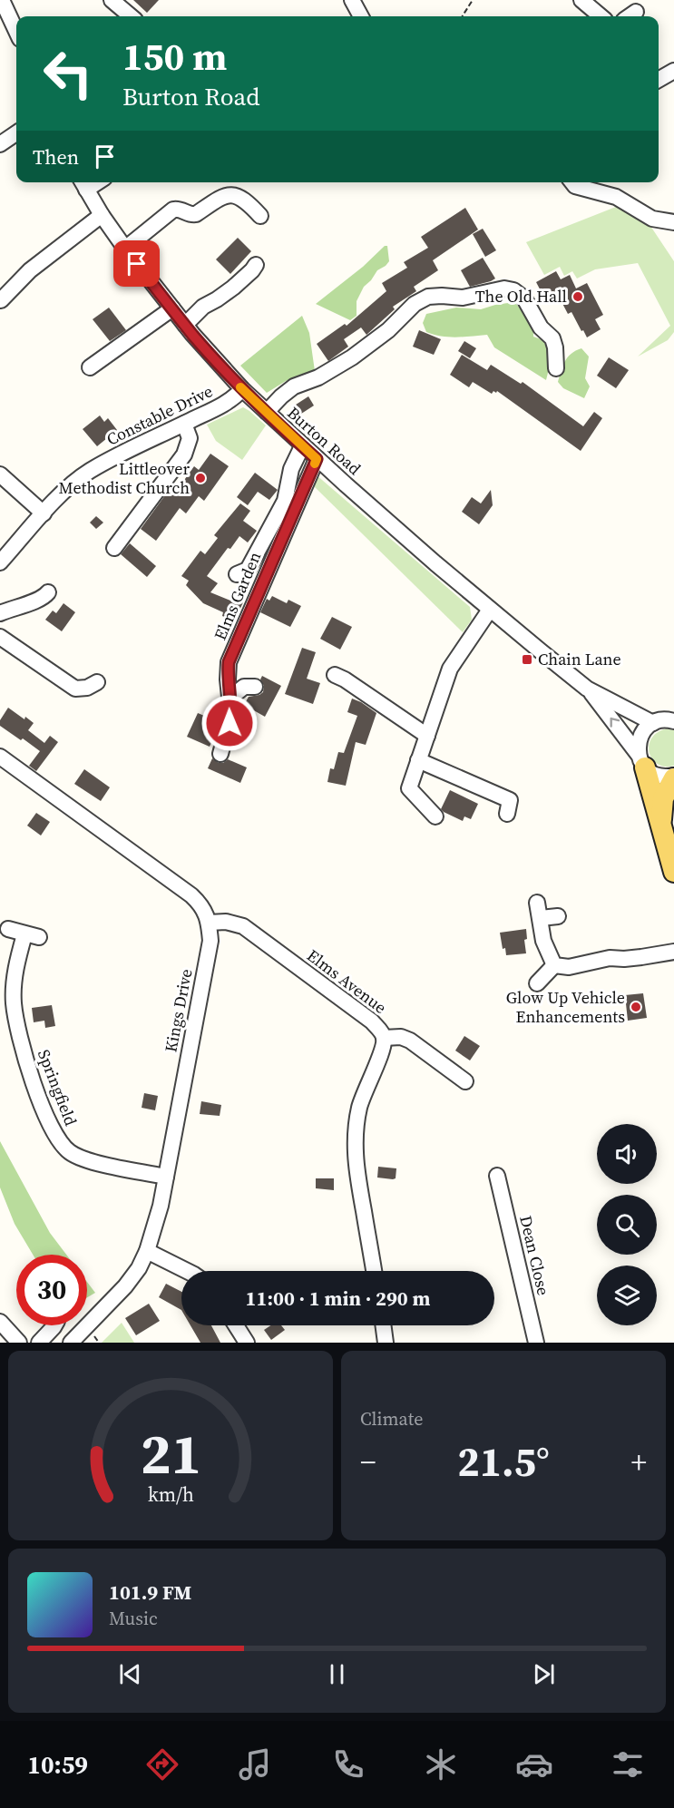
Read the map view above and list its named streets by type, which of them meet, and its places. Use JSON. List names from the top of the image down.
{
  "streets": {
    "street": [
      "Constable Drive",
      "Burton Road",
      "Elms Garden",
      "Elms Avenue",
      "Kings Drive",
      "Springfield",
      "Dean Close"
    ]
  },
  "crossings": [
    ["Constable Drive", "Burton Road"],
    ["Burton Road", "Elms Garden"],
    ["Elms Avenue", "Kings Drive"],
    ["Kings Drive", "Springfield"]
  ],
  "places": {
    "other": ["The Old Hall", "Littleover Methodist Church", "Glow Up Vehicle Enhancements"],
    "transit": ["Chain Lane"]
  },
  "page": {
    "turn": ["150 m", "Burton Road"],
    "then": "Then",
    "limit": "30",
    "trip": "11:00 · 1 min · 290 m",
    "tile": "Climate",
    "heat": ["−", "21.5°", "+"],
    "song": ["101.9 FM", "Music"],
    "tabs": "10:59",
    "gauge": ["21", "km/h"]
  }
}
